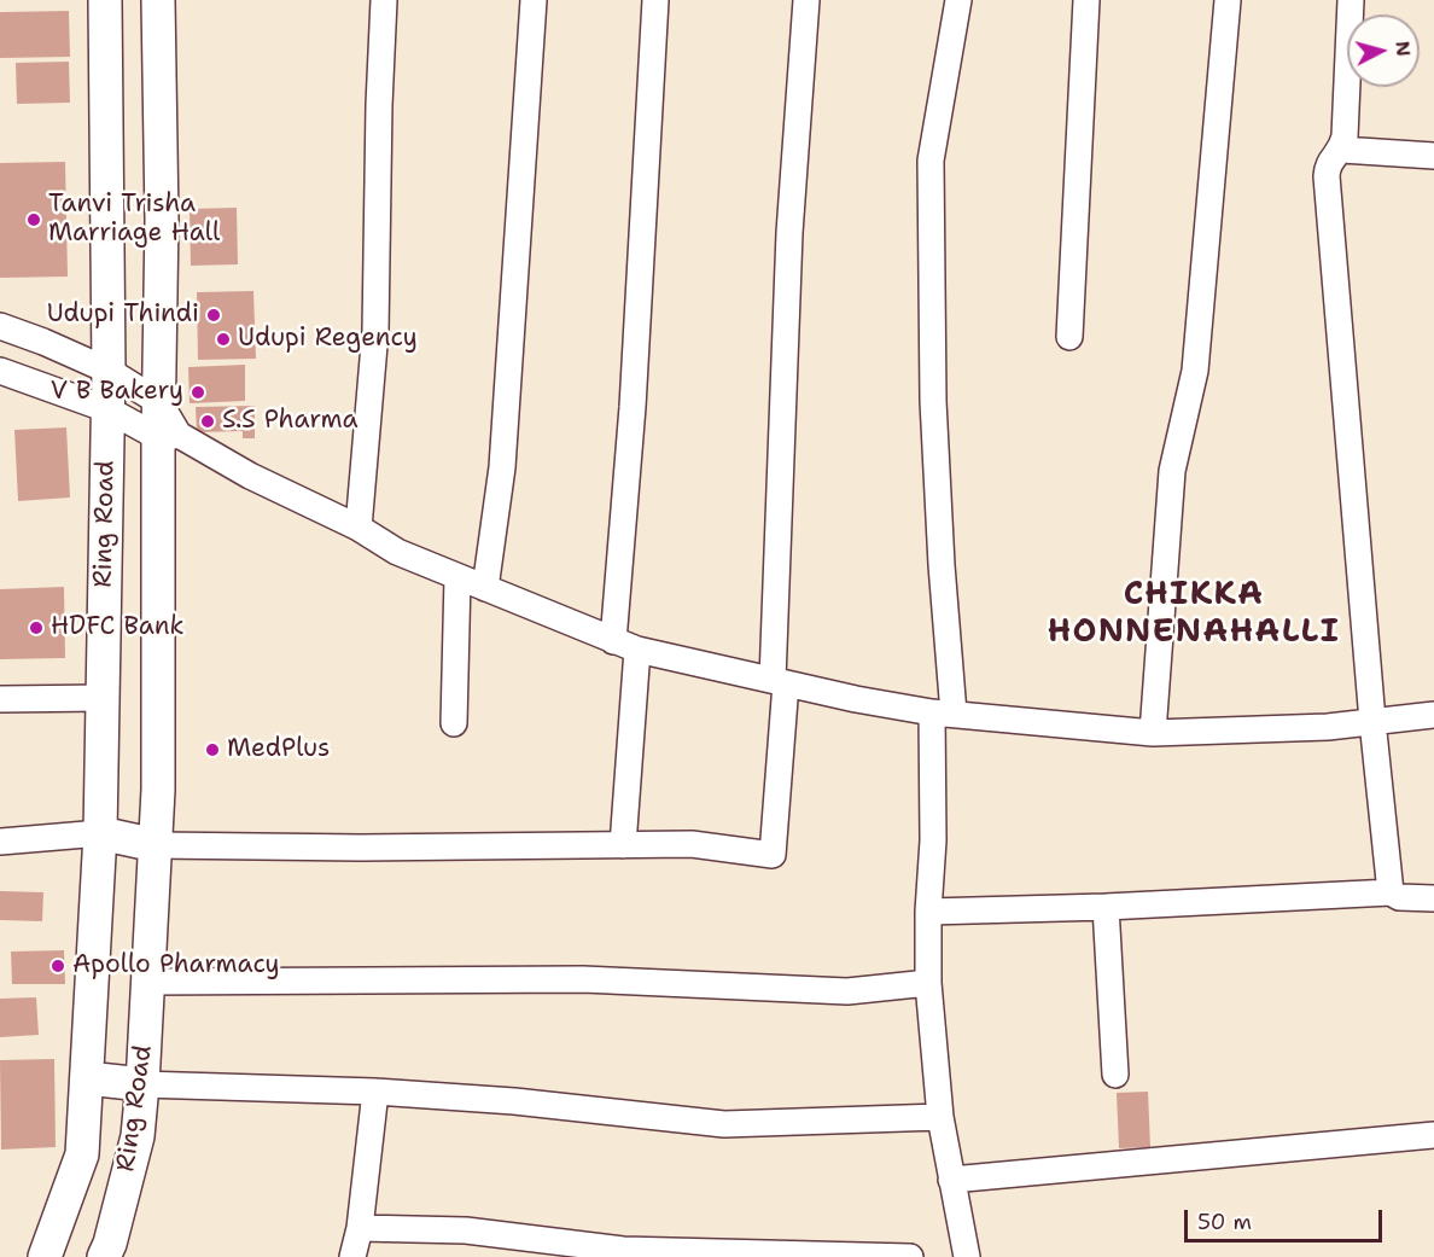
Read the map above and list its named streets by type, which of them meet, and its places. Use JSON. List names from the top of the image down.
{
  "streets": {
    "main road": ["Ring Road"]
  },
  "districts": ["CHIKKA HONNENAHALLI"],
  "places": [
    "Tanvi Trisha Marriage Hall",
    "Udupi Thindi",
    "Udupi Regency",
    "V B Bakery",
    "S.S Pharma",
    "HDFC Bank",
    "MedPlus",
    "Apollo Pharmacy"
  ],
  "scale_bar": "50 m",
  "north": "right"
}
